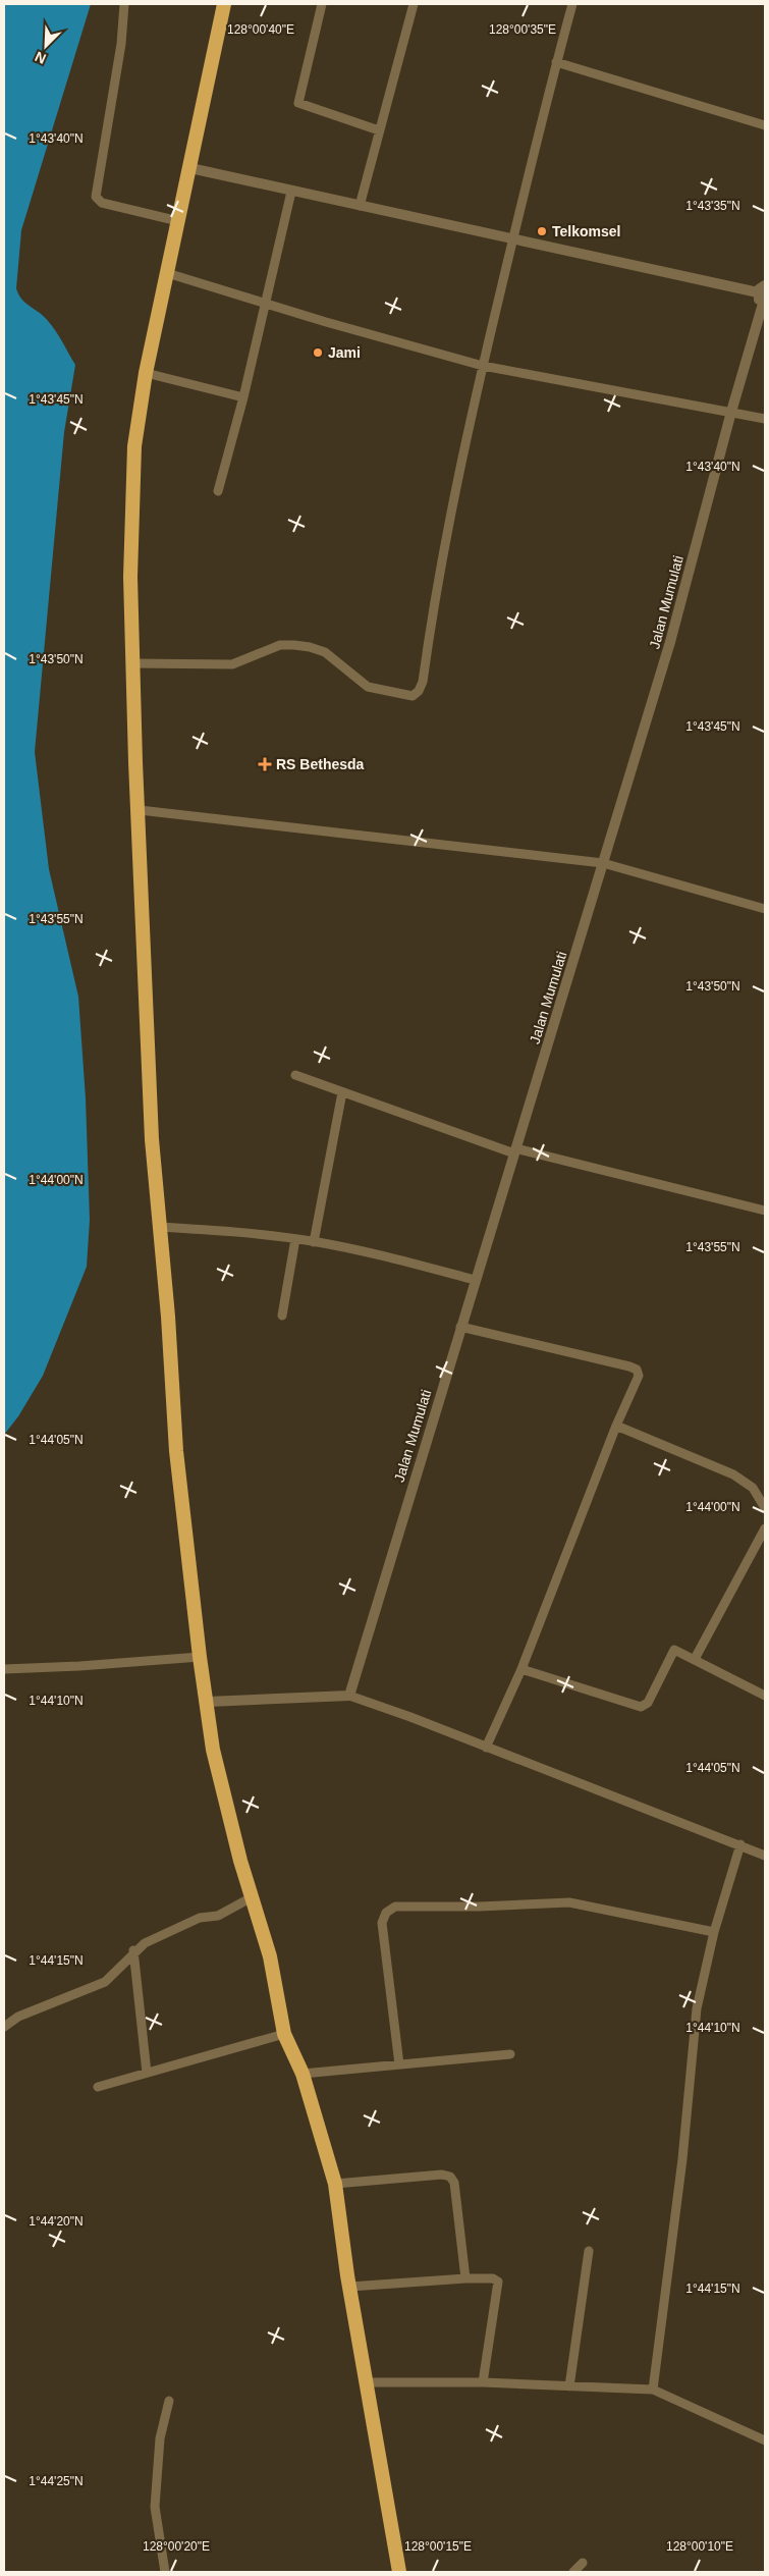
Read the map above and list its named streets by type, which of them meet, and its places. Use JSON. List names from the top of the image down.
{
  "streets": {
    "street": ["Jalan Mumulati"]
  },
  "places": {
    "other": ["Telkomsel", "Jami"],
    "health": ["RS Bethesda"]
  },
  "north": "bottom left",
  "coordinates": [
    "128°00'40\"E",
    "128°00'35\"E",
    "1°43'40\"N",
    "1°43'35\"N",
    "1°43'45\"N",
    "1°43'50\"N",
    "1°43'55\"N",
    "1°44'00\"N",
    "1°44'05\"N",
    "1°44'10\"N",
    "1°44'15\"N",
    "1°44'20\"N",
    "1°44'25\"N",
    "128°00'20\"E",
    "128°00'15\"E",
    "128°00'10\"E"
  ]
}
